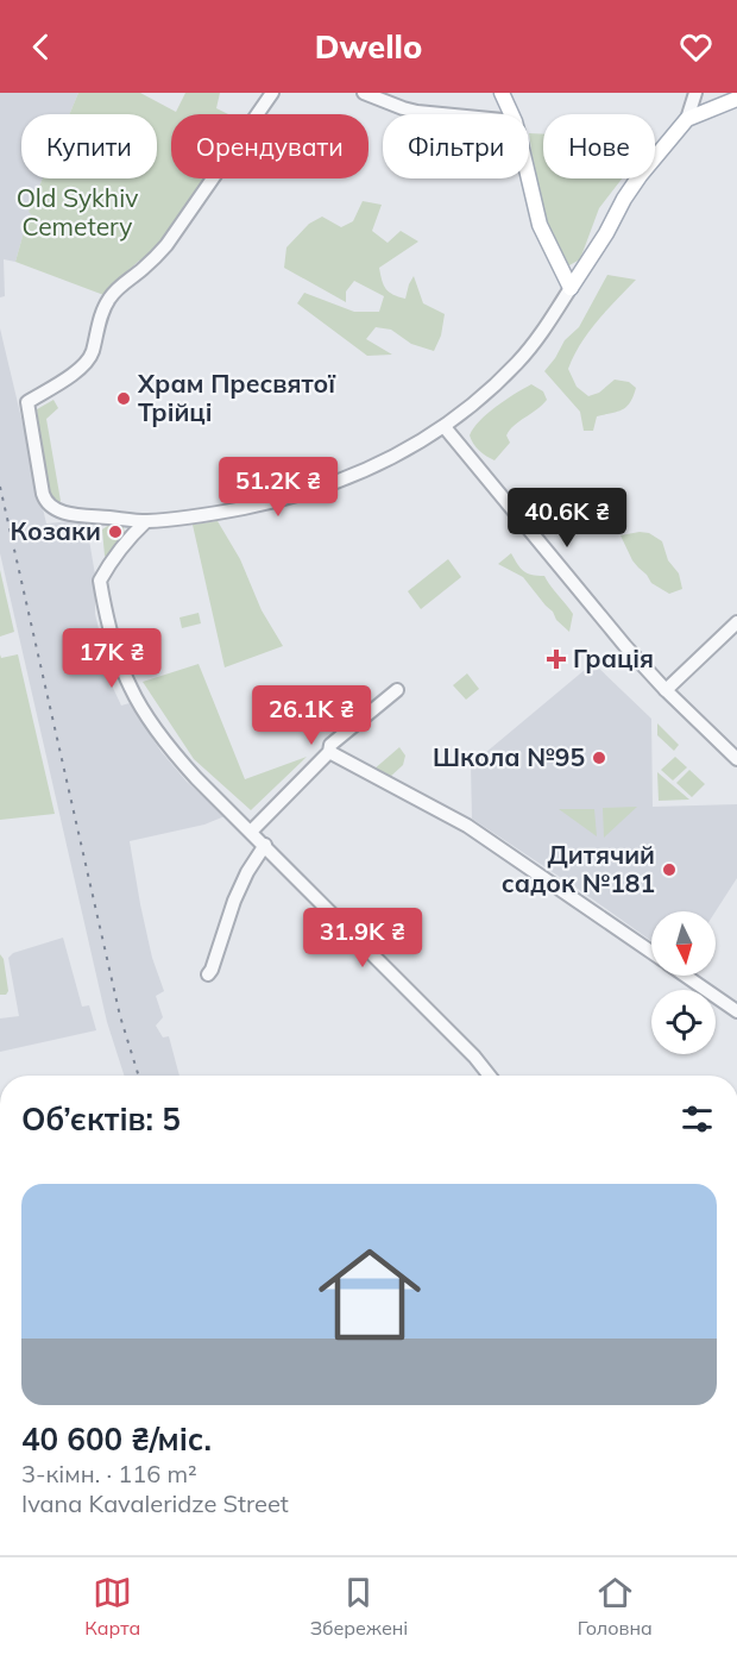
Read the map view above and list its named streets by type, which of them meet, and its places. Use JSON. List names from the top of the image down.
{
  "parks": ["Old Sykhiv Cemetery"],
  "places": {
    "other": [
      "Храм Пресвятої Трійці",
      "Козаки",
      "Школа №95",
      "Дитячий садок №181"
    ],
    "health": ["Грація"]
  },
  "north": "bottom",
  "page": {
    "header": "Dwello",
    "chip": [
      "Купити",
      "Орендувати",
      "Фільтри",
      "Нове"
    ],
    "price": [
      "51.2K ₴",
      "40.6K ₴",
      "17K ₴",
      "26.1K ₴",
      "31.9K ₴"
    ],
    "heading": "Об’єктів: 5",
    "list": [
      {
        "name": "40 600 ₴/міс.",
        "note": "3-кімн. · 116 m² · Ivana Kavaleridze Street"
      }
    ],
    "tabs": ["Карта", "Збережені", "Головна"]
  }
}
